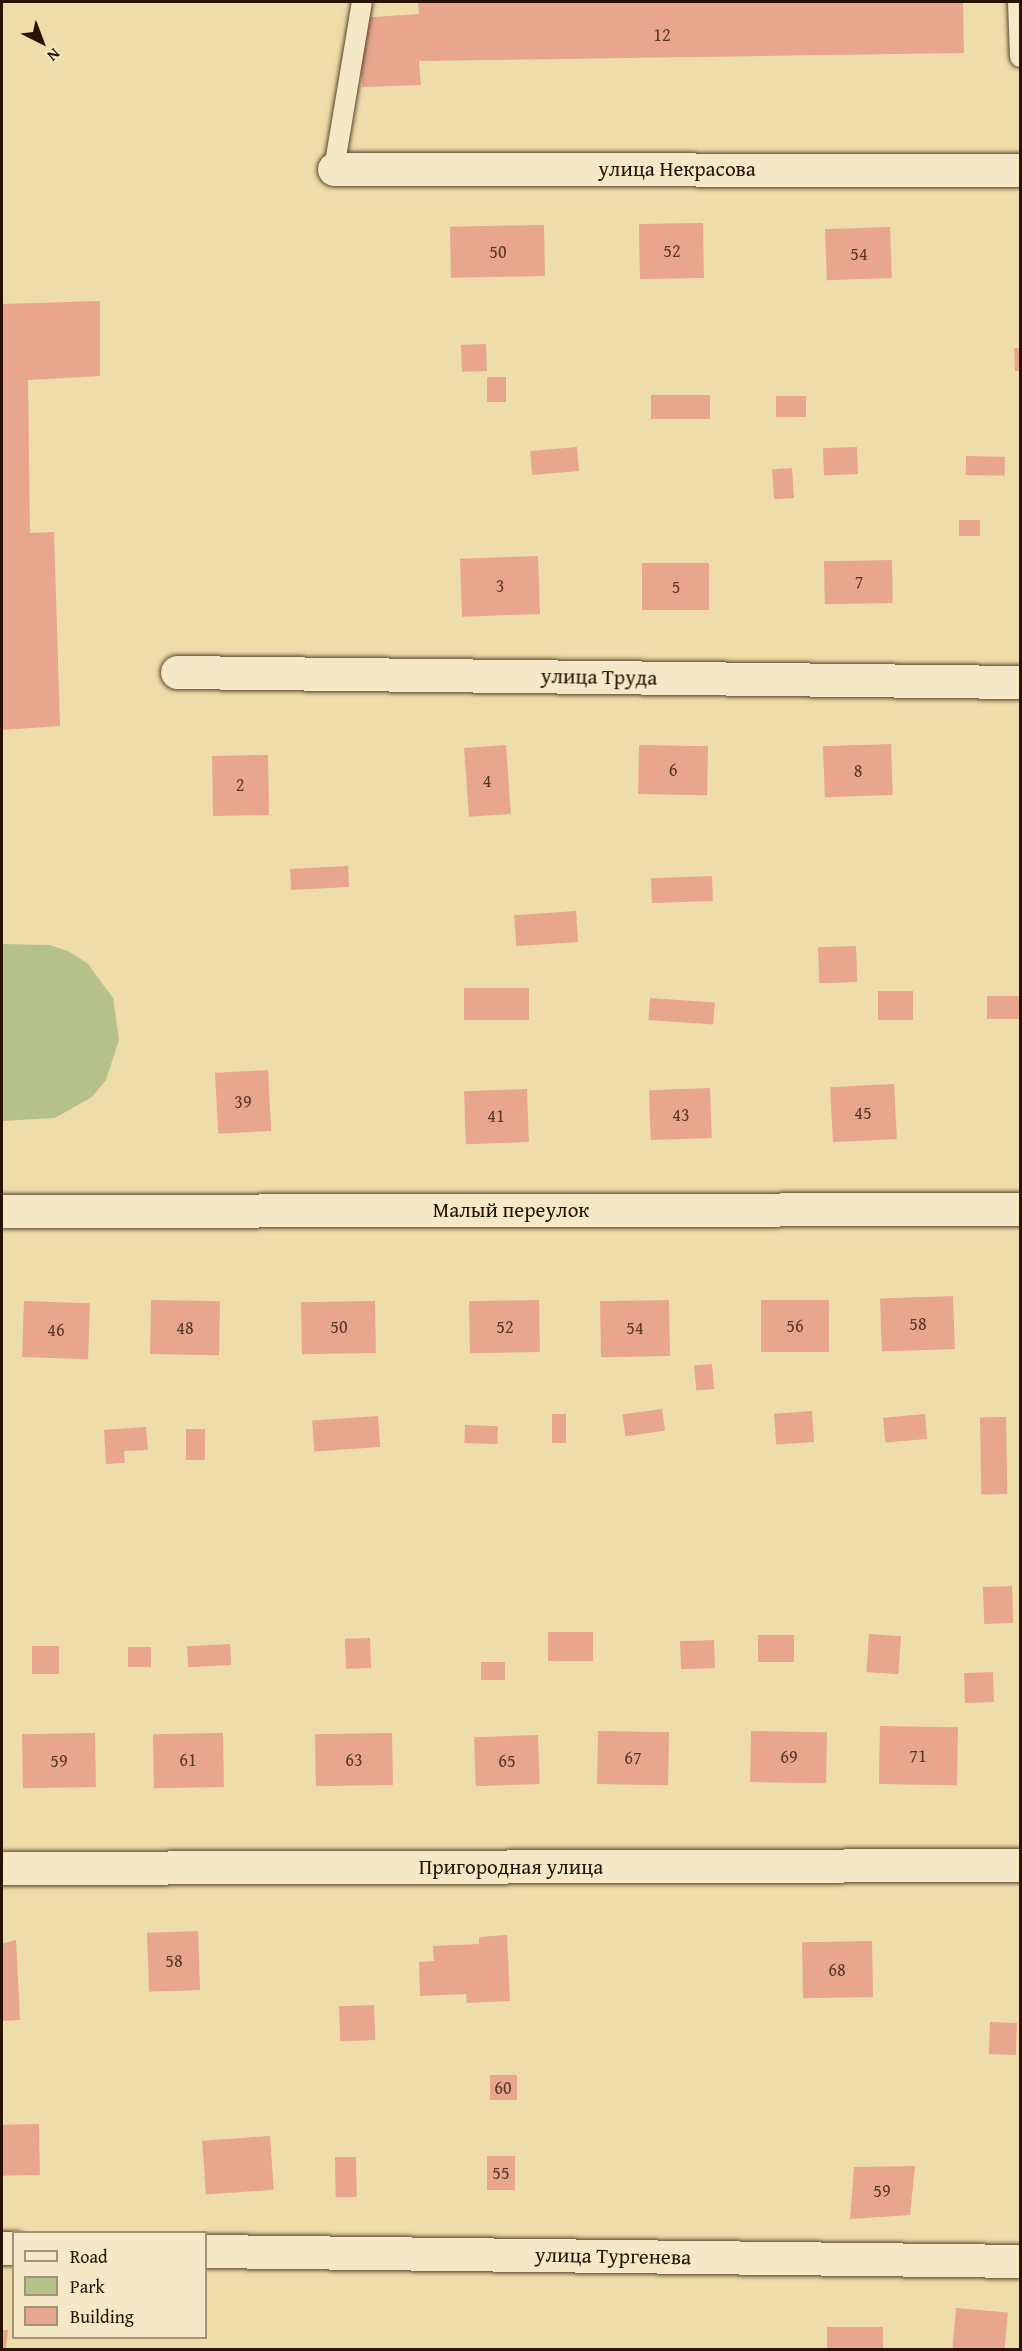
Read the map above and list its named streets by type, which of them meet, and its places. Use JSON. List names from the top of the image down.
{
  "streets": {
    "street": [
      "улица Некрасова",
      "улица Труда",
      "Малый переулок",
      "Пригородная улица",
      "улица Тургенева"
    ]
  },
  "house_numbers": [
    "12",
    "52",
    "50",
    "54",
    "7",
    "3",
    "5",
    "6",
    "8",
    "4",
    "2",
    "39",
    "45",
    "43",
    "41",
    "58",
    "56",
    "50",
    "52",
    "48",
    "54",
    "46",
    "71",
    "69",
    "67",
    "61",
    "63",
    "59",
    "65",
    "58",
    "68",
    "60",
    "55",
    "59"
  ],
  "legend": ["Road", "Park", "Building"],
  "north": "bottom right"
}
